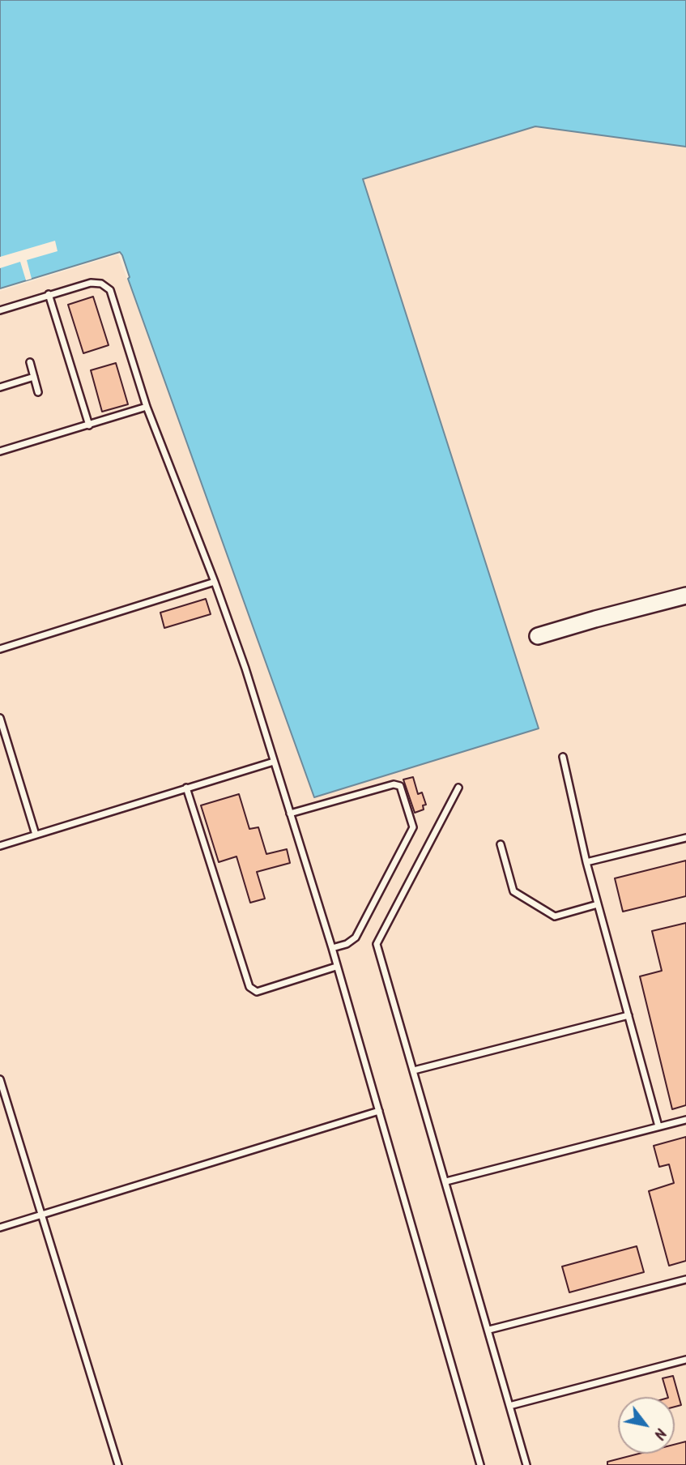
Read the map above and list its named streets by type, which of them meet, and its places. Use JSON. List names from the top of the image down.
{
  "north": "bottom right"
}
